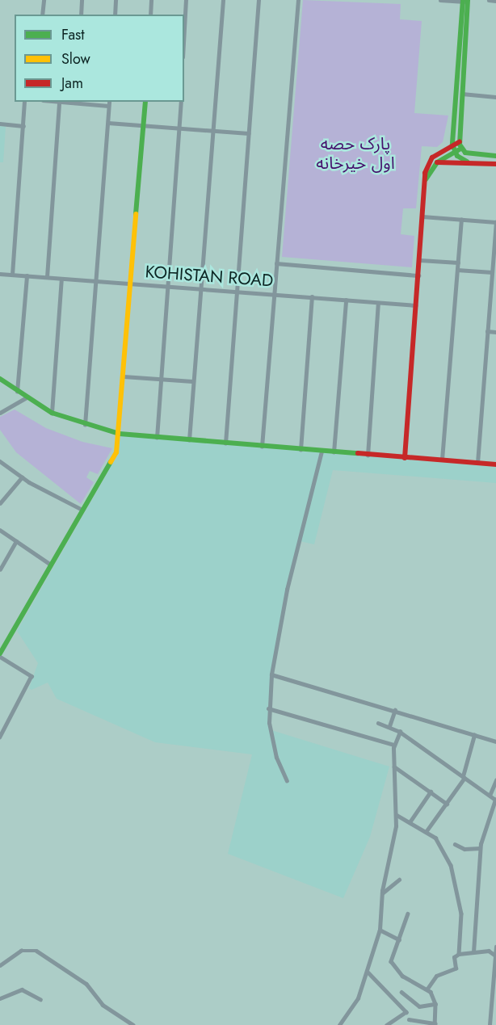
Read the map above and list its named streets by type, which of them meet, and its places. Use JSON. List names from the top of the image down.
{
  "streets": {
    "street": ["KOHISTAN ROAD"]
  },
  "parks": ["پارک حصه اول خیرخانه"],
  "legend": ["Fast", "Slow", "Jam"]
}
